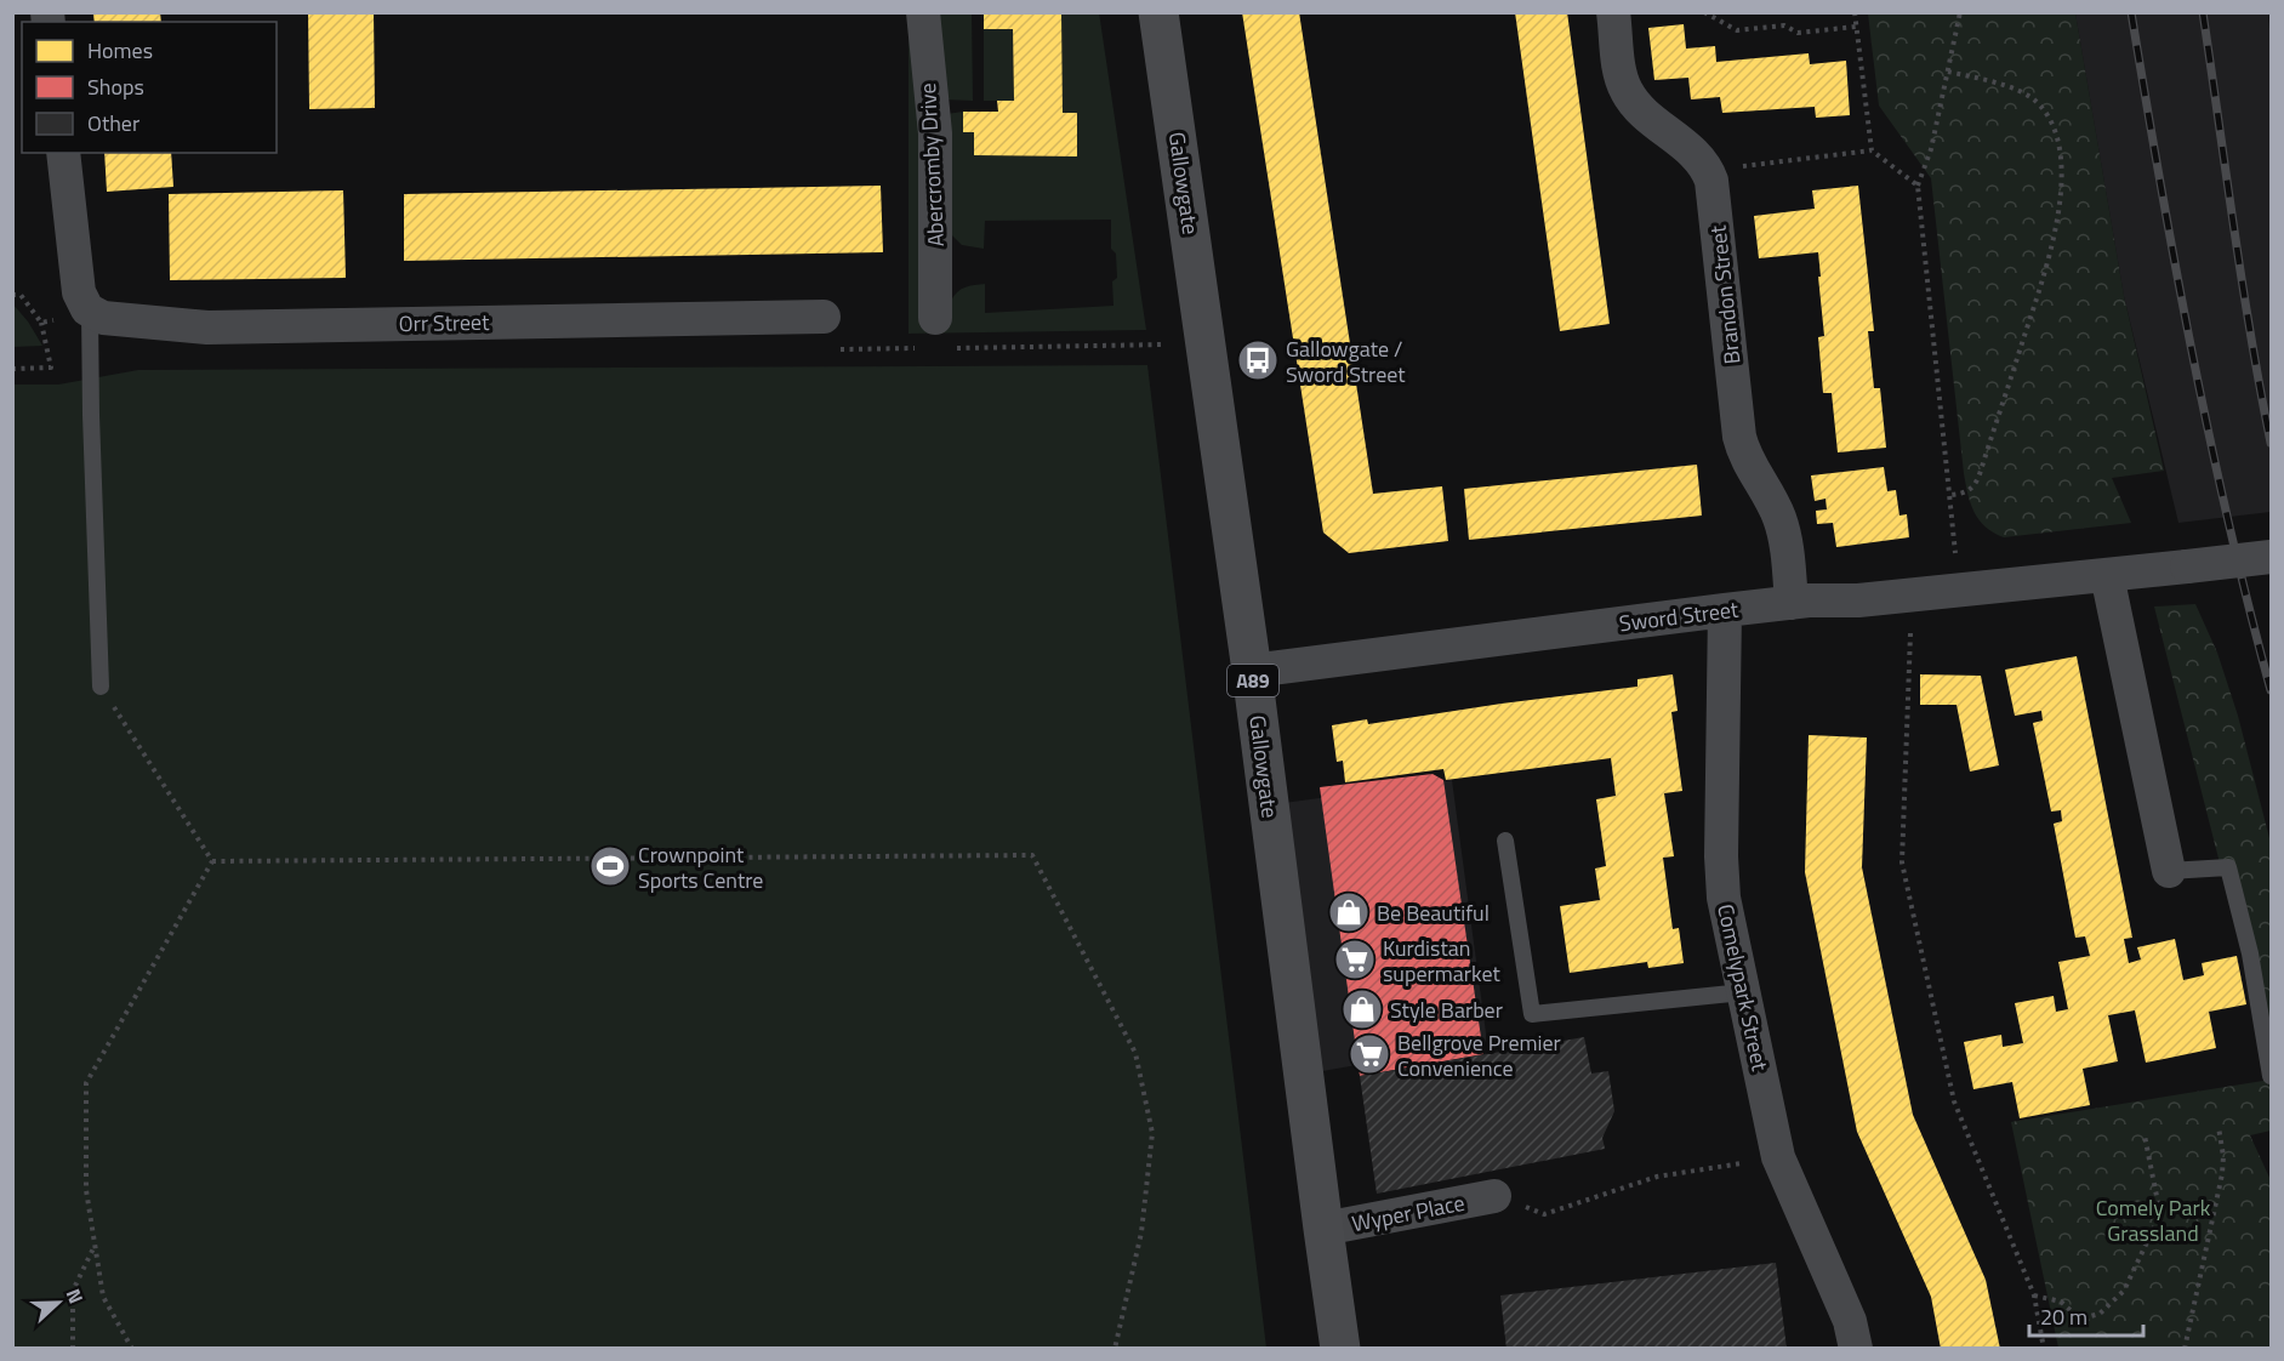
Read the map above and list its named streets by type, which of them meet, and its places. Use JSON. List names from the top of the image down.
{
  "streets": {
    "main road": ["Gallowgate", "A89"],
    "street": [
      "Abercromby Drive",
      "Brandon Street",
      "Orr Street",
      "Sword Street",
      "Comelypark Street",
      "Wyper Place"
    ]
  },
  "crossings": [
    ["Gallowgate", "Sword Street"],
    ["Gallowgate", "Wyper Place"],
    ["Brandon Street", "Sword Street"],
    ["Sword Street", "Comelypark Street"]
  ],
  "parks": ["Comely Park Grassland"],
  "places": {
    "bus stop": ["Gallowgate / Sword Street"],
    "sports": ["Crownpoint Sports Centre"],
    "shop": ["Be Beautiful", "Style Barber"],
    "supermarket": ["Kurdistan supermarket", "Bellgrove Premier Convenience"]
  },
  "legend": ["Homes", "Shops", "Other"],
  "scale_bar": "20 m",
  "north": "right"
}
